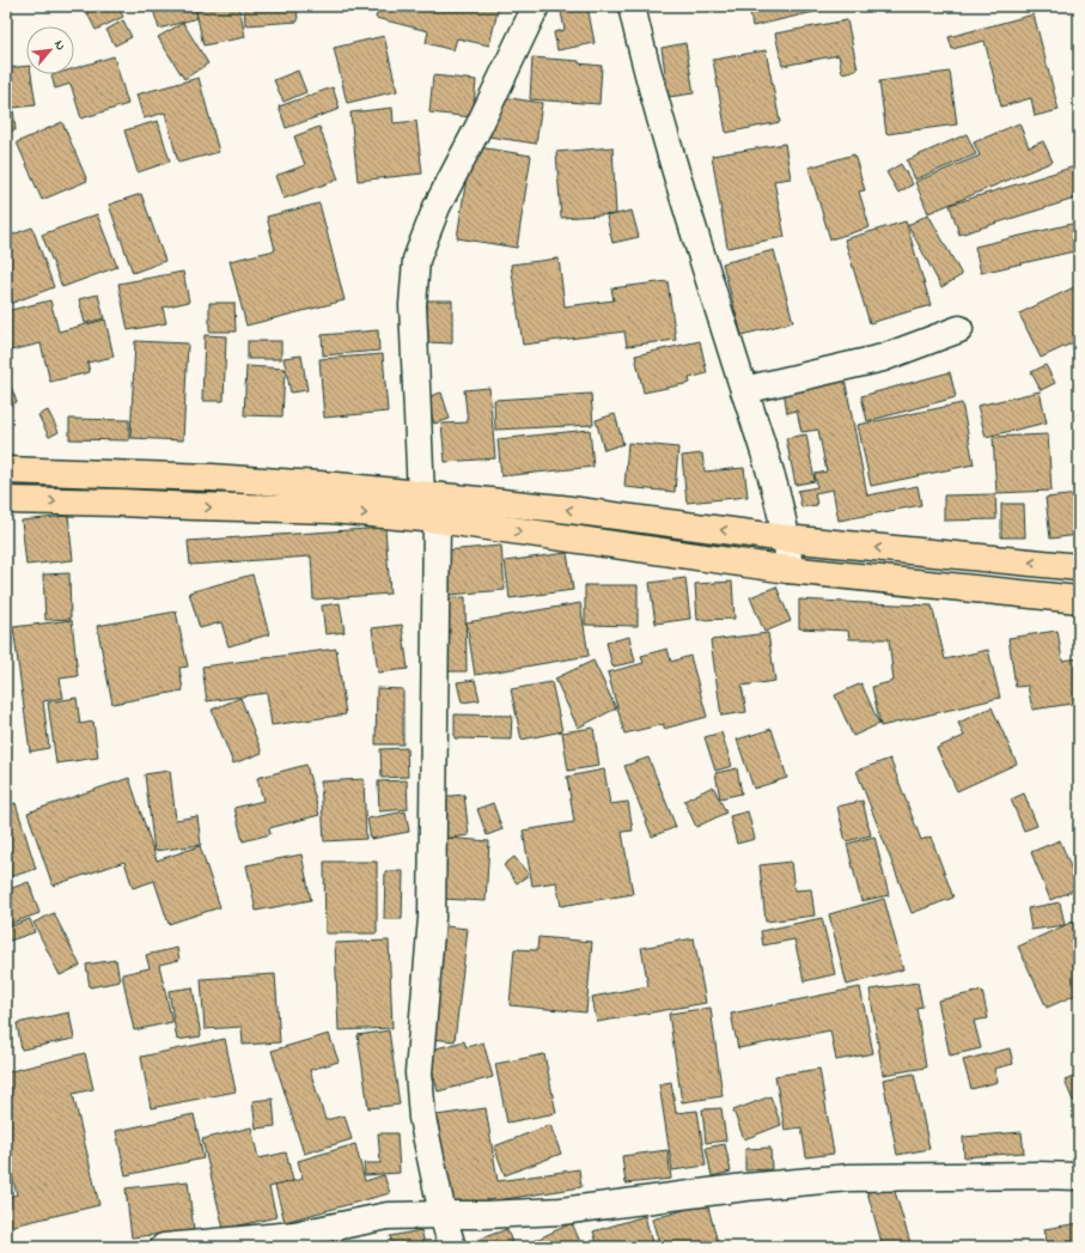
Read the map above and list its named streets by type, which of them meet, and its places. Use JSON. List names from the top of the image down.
{
  "north": "top right"
}
